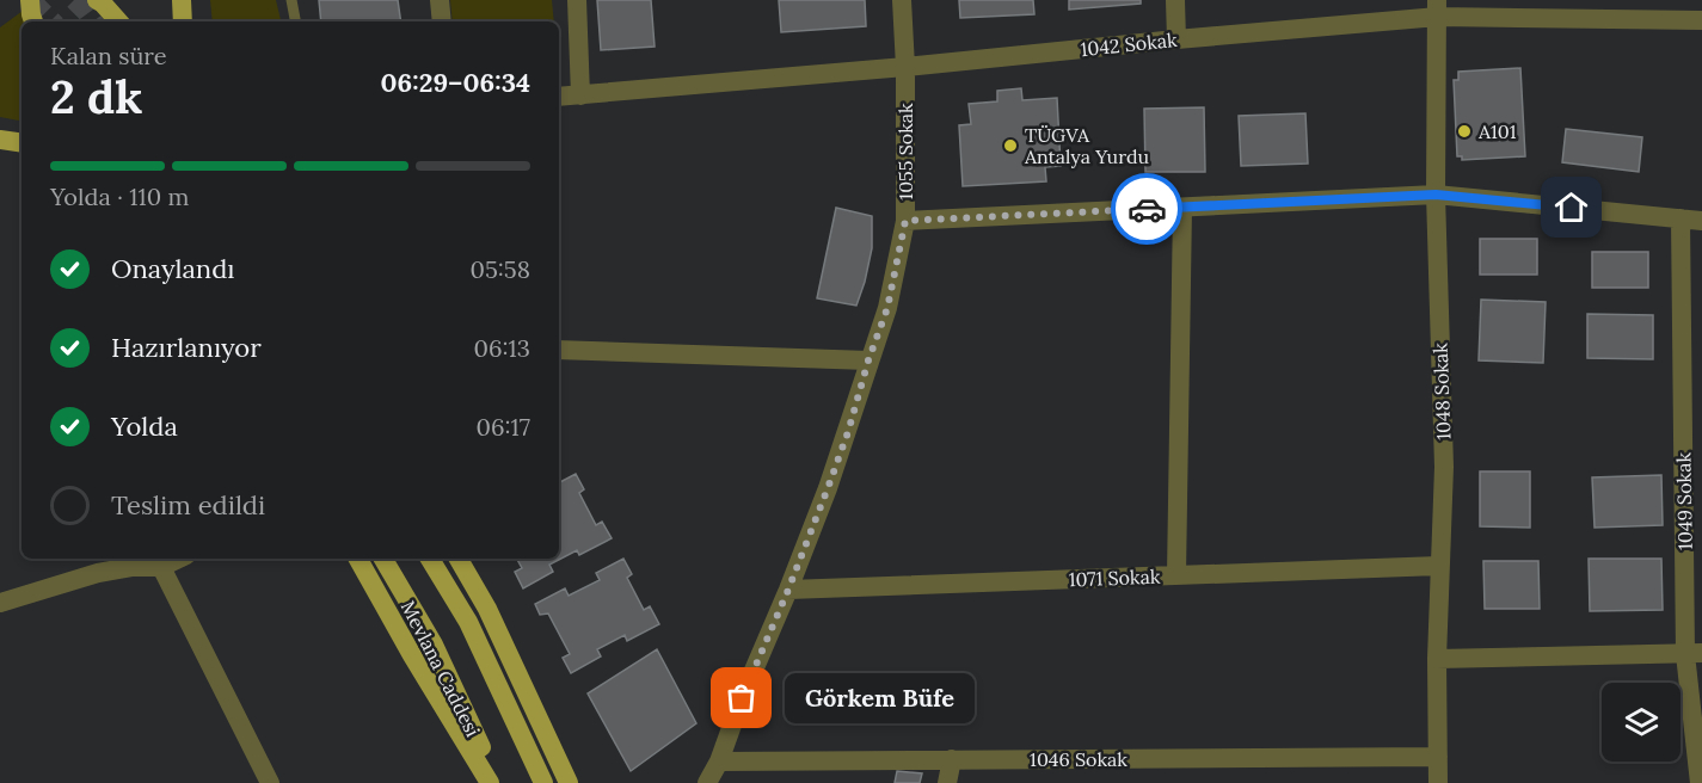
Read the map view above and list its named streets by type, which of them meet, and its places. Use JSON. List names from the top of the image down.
{
  "streets": {
    "main road": ["Mevlana Caddesi"],
    "street": [
      "1042 Sokak",
      "1055 Sokak",
      "1048 Sokak",
      "1049 Sokak",
      "1071 Sokak",
      "1046 Sokak"
    ]
  },
  "crossings": [
    ["1042 Sokak", "1055 Sokak"],
    ["1042 Sokak", "1048 Sokak"],
    ["1055 Sokak", "1071 Sokak"],
    ["1055 Sokak", "1046 Sokak"],
    ["1048 Sokak", "1071 Sokak"],
    ["1048 Sokak", "1046 Sokak"]
  ],
  "places": ["A101", "TÜGVA Antalya Yurdu", "Görkem Büfe"],
  "page": {
    "heading": ["2 dk", "Kalan süre", "06:29–06:34"],
    "bar": "Yolda · 110 m",
    "list": [
      ["Onaylandı", "05:58"],
      ["Hazırlanıyor", "06:13"],
      ["Yolda", "06:17"],
      "Teslim edildi"
    ],
    "bubble": "Görkem Büfe"
  }
}
